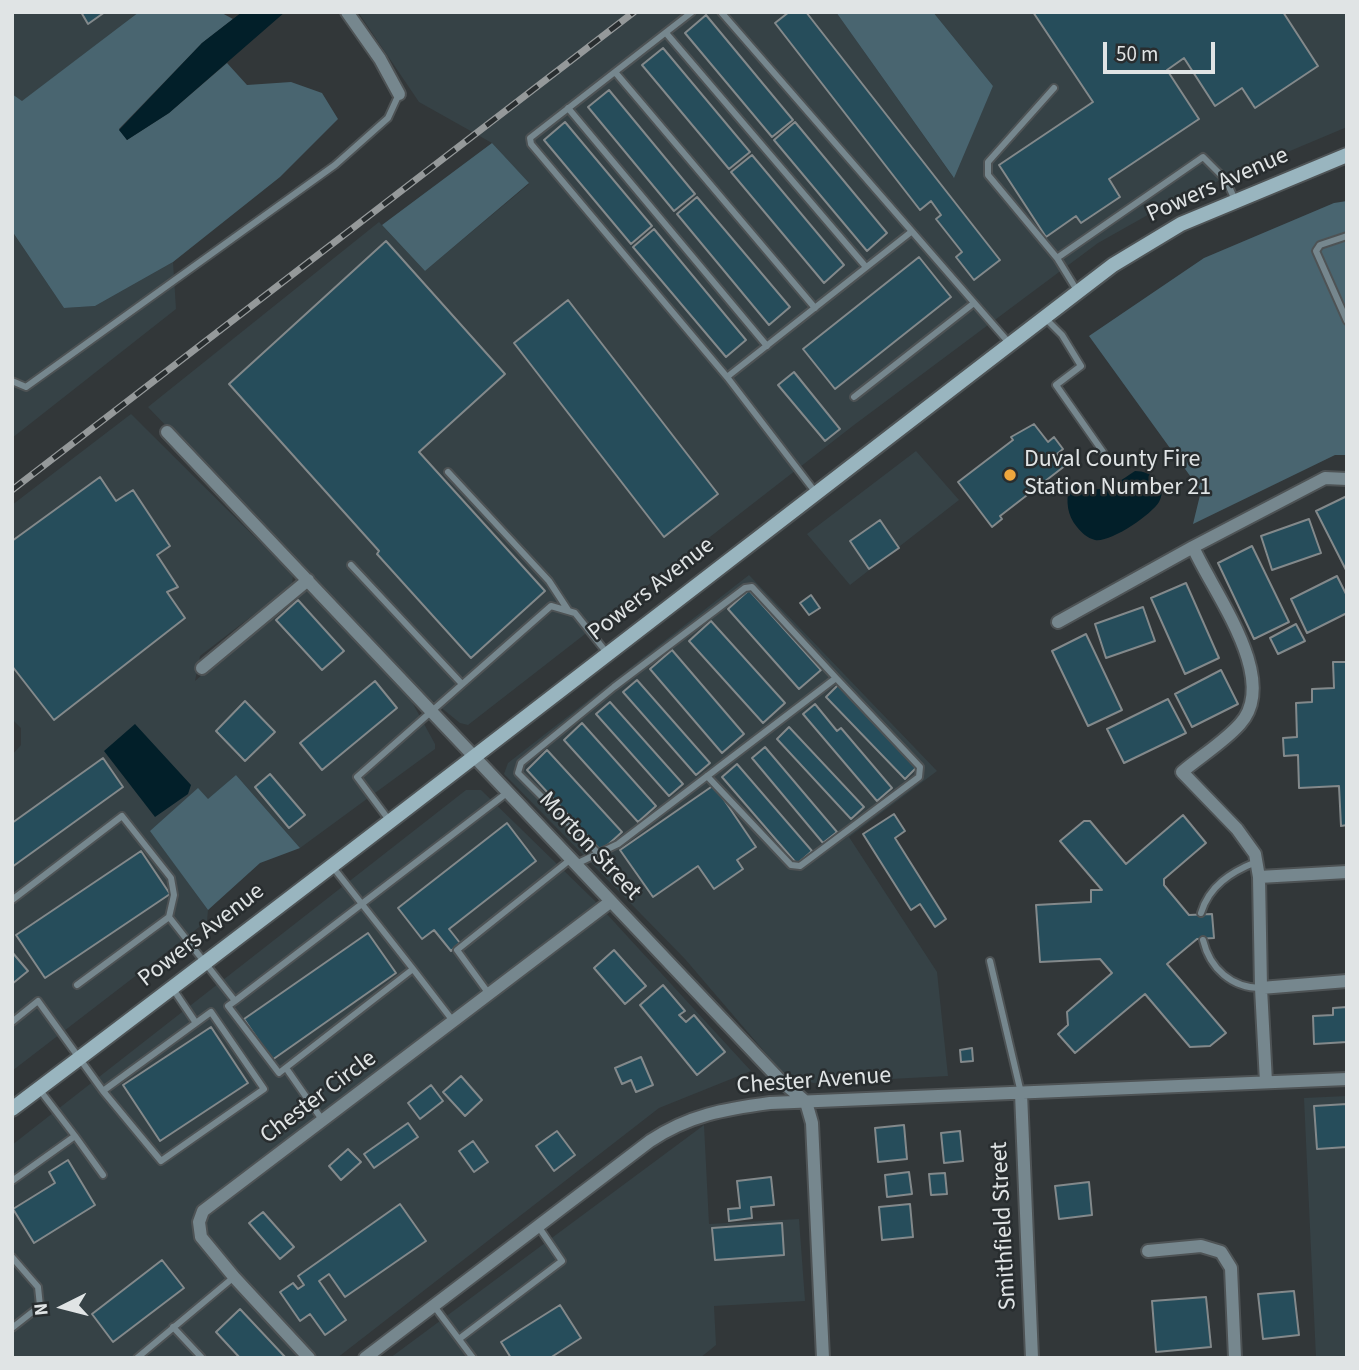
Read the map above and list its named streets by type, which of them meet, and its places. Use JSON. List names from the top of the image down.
{
  "streets": {
    "street": [
      "Powers Avenue",
      "Morton Street",
      "Chester Avenue",
      "Chester Circle",
      "Smithfield Street"
    ]
  },
  "crossings": [
    ["Powers Avenue", "Morton Street"],
    ["Morton Street", "Chester Avenue"],
    ["Morton Street", "Chester Circle"],
    ["Chester Avenue", "Smithfield Street"]
  ],
  "places": ["Duval County Fire Station Number 21"],
  "scale_bar": "50 m",
  "north": "left"
}
